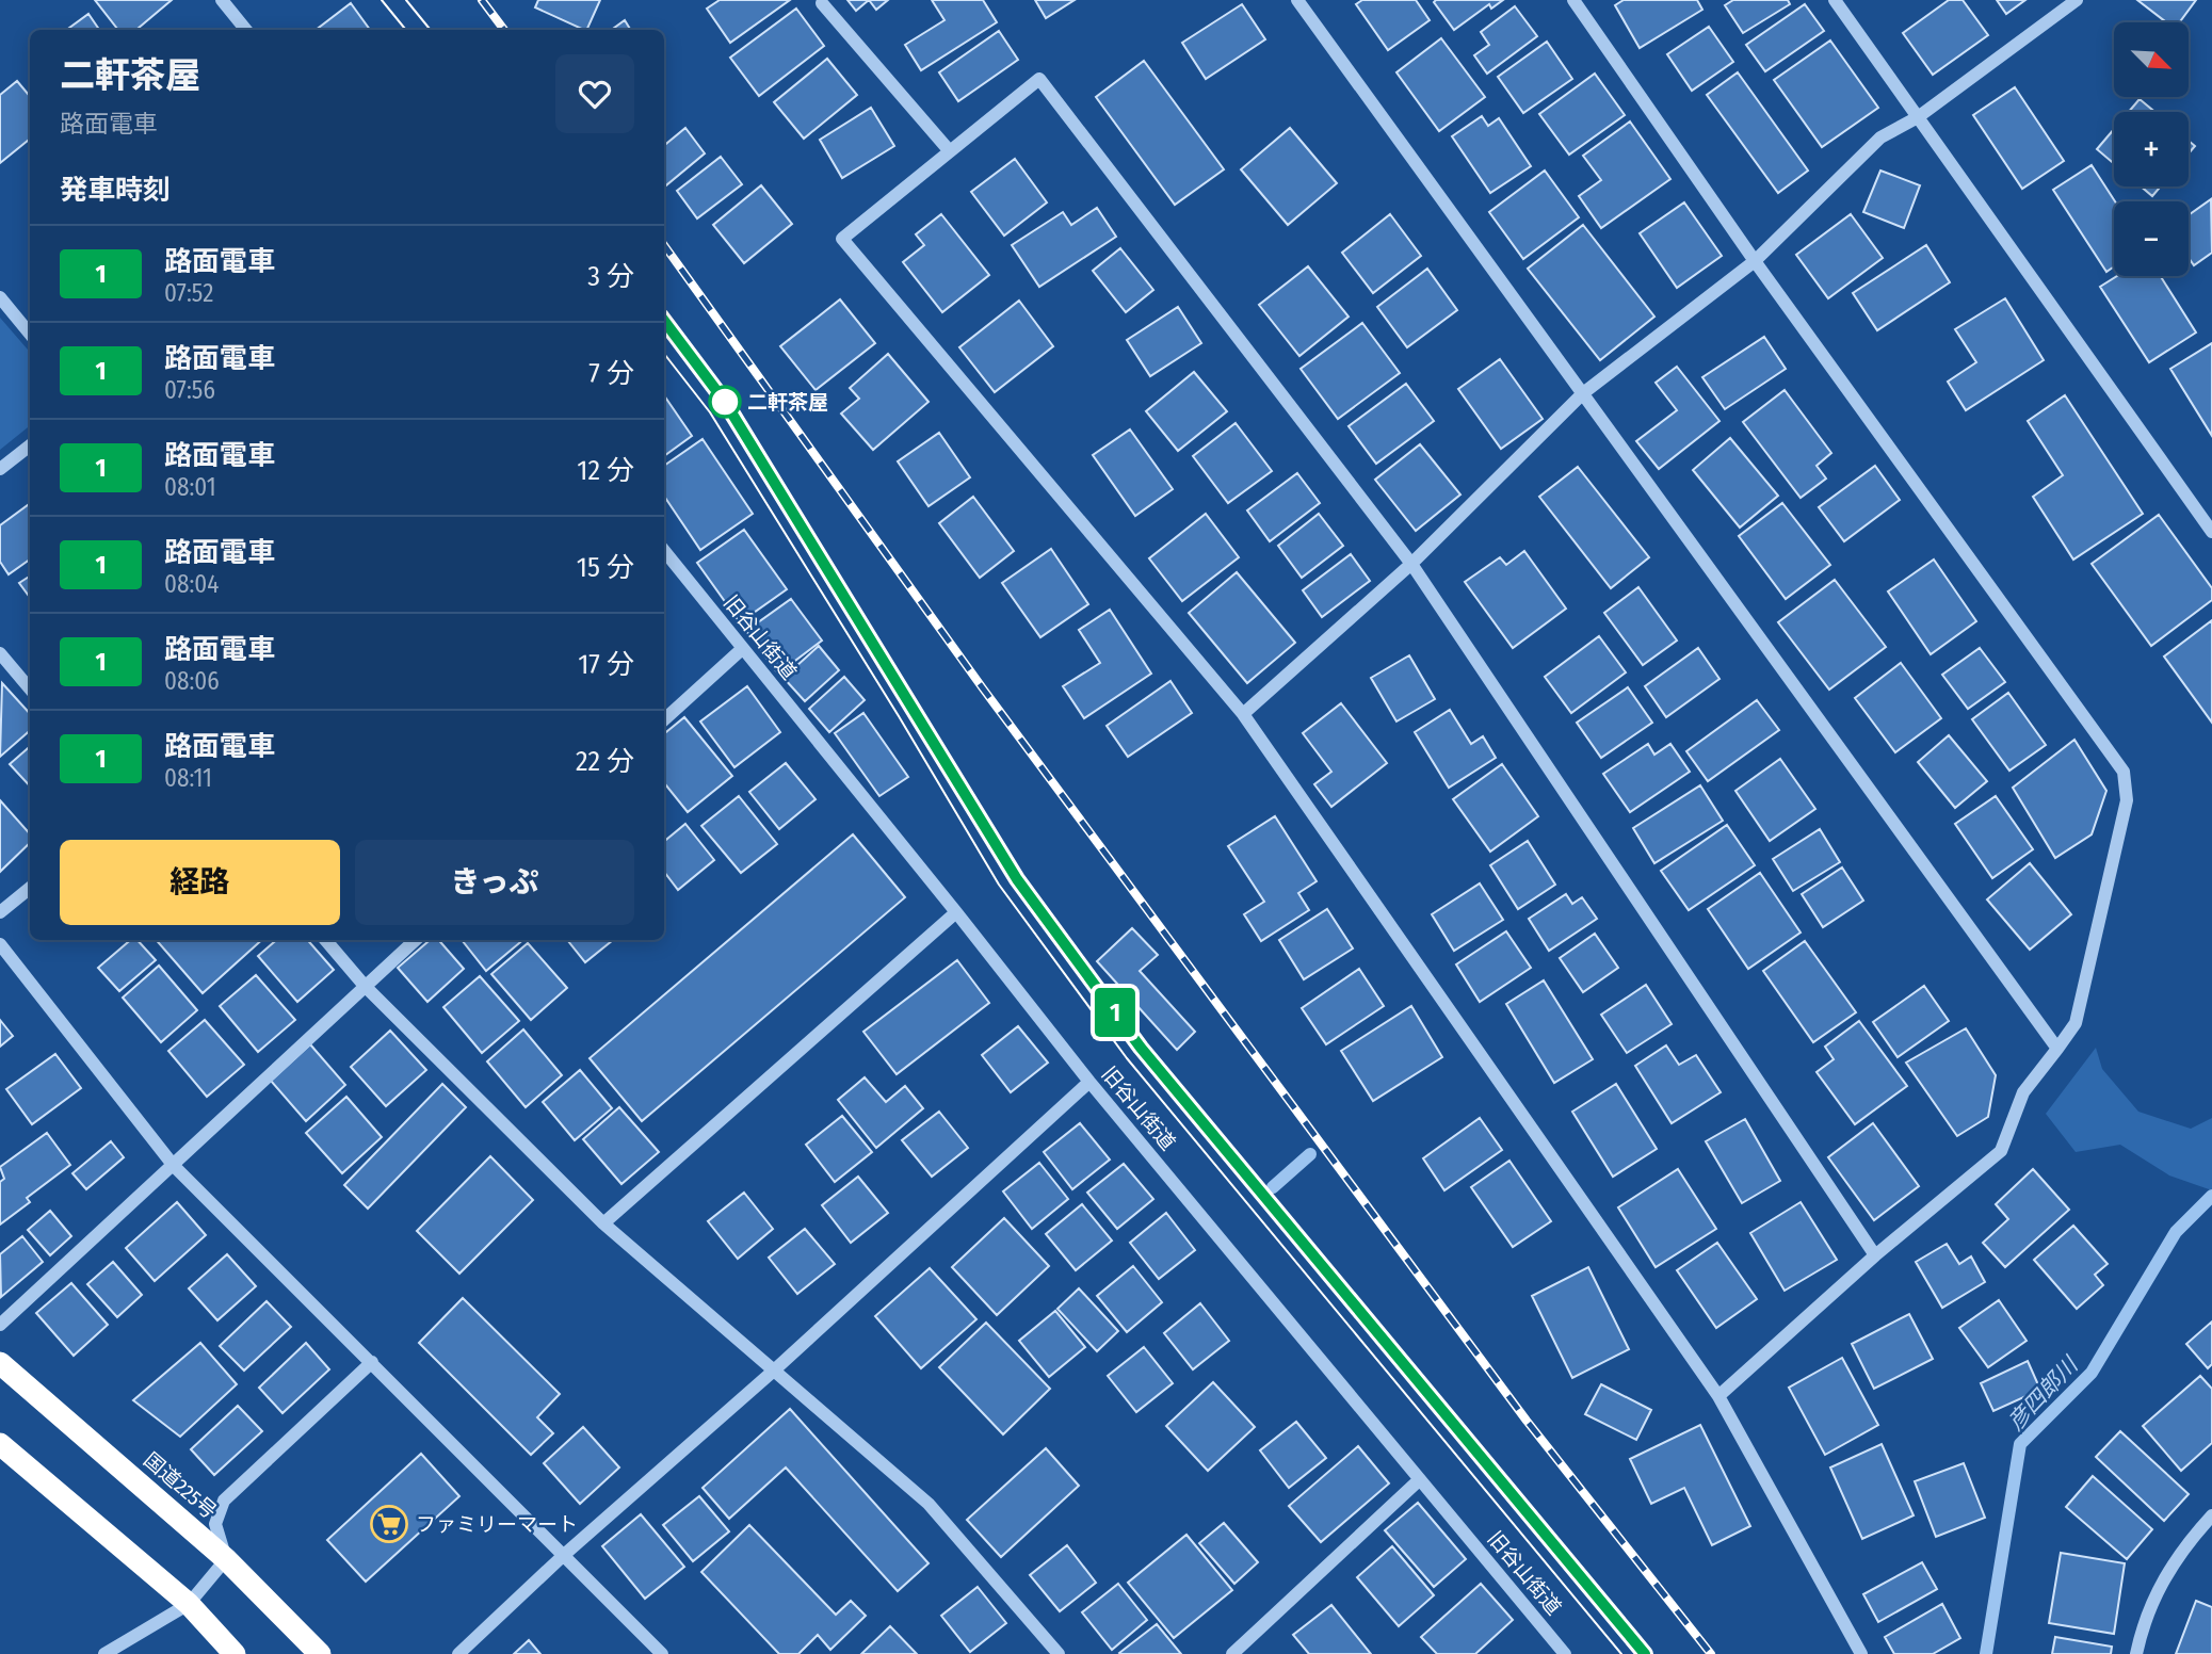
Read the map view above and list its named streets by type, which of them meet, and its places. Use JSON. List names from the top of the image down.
{
  "streets": {
    "highway": ["国道225号"],
    "street": ["旧谷山街道"]
  },
  "water": ["彦四郎川"],
  "places": {
    "other": ["二軒茶屋"],
    "supermarket": ["ファミリーマート"]
  },
  "lines": ["tram line 1"],
  "north": "bottom right",
  "page": {
    "on_map": "1",
    "map_buttons": ["+", "−"],
    "heading": [
      ["二軒茶屋", "路面電車"],
      "発車時刻"
    ],
    "list": [
      {
        "mark": "1",
        "name": "路面電車",
        "note": "07:52",
        "value": "3 分"
      },
      {
        "mark": "1",
        "name": "路面電車",
        "note": "07:56",
        "value": "7 分"
      },
      {
        "mark": "1",
        "name": "路面電車",
        "note": "08:01",
        "value": "12 分"
      },
      {
        "mark": "1",
        "name": "路面電車",
        "note": "08:04",
        "value": "15 分"
      },
      {
        "mark": "1",
        "name": "路面電車",
        "note": "08:06",
        "value": "17 分"
      },
      {
        "mark": "1",
        "name": "路面電車",
        "note": "08:11",
        "value": "22 分"
      }
    ],
    "buttons": ["経路", "きっぷ"]
  }
}
